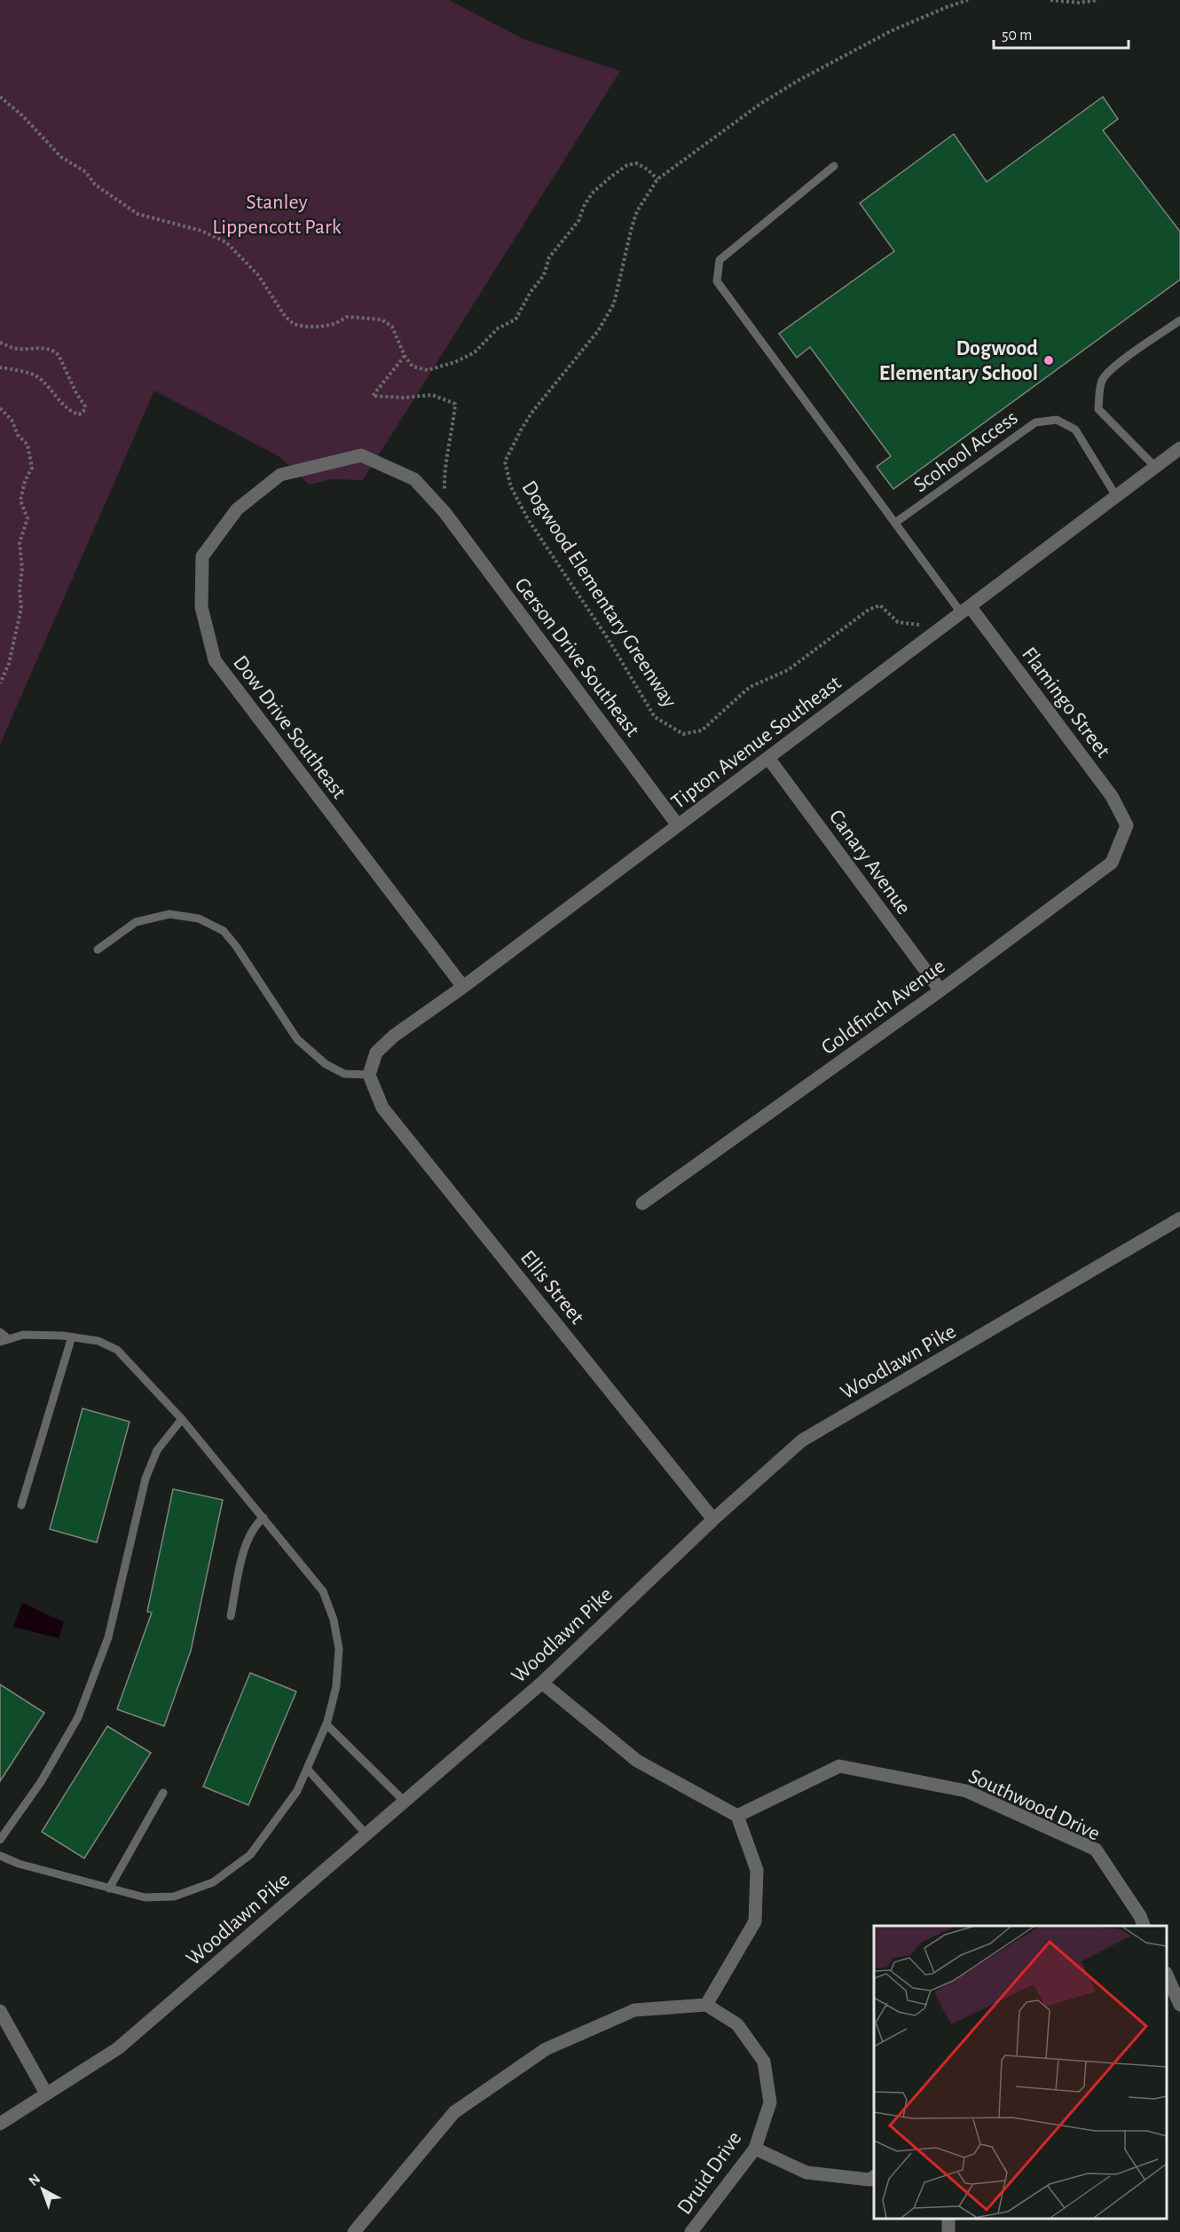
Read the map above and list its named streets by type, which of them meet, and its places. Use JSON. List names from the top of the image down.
{
  "streets": {
    "street": [
      "Gerson Drive Southeast",
      "Flamingo Street",
      "Dow Drive Southeast",
      "Tipton Avenue Southeast",
      "Canary Avenue",
      "Goldfinch Avenue",
      "Ellis Street",
      "Woodlawn Pike",
      "Southwood Drive",
      "Druid Drive"
    ],
    "lane": ["Scohool Access"],
    "path": ["Dogwood Elementary Greenway"]
  },
  "crossings": [
    ["Scohool Access", "Tipton Avenue Southeast"],
    ["Dogwood Elementary Greenway", "Tipton Avenue Southeast"],
    ["Gerson Drive Southeast", "Dow Drive Southeast"],
    ["Gerson Drive Southeast", "Tipton Avenue Southeast"],
    ["Flamingo Street", "Tipton Avenue Southeast"],
    ["Flamingo Street", "Goldfinch Avenue"],
    ["Dow Drive Southeast", "Tipton Avenue Southeast"],
    ["Tipton Avenue Southeast", "Canary Avenue"],
    ["Tipton Avenue Southeast", "Ellis Street"],
    ["Canary Avenue", "Goldfinch Avenue"],
    ["Ellis Street", "Woodlawn Pike"]
  ],
  "parks": ["Stanley Lippencott Park"],
  "places": ["Dogwood Elementary School"],
  "scale_bar": "50 m",
  "north": "top left"
}
